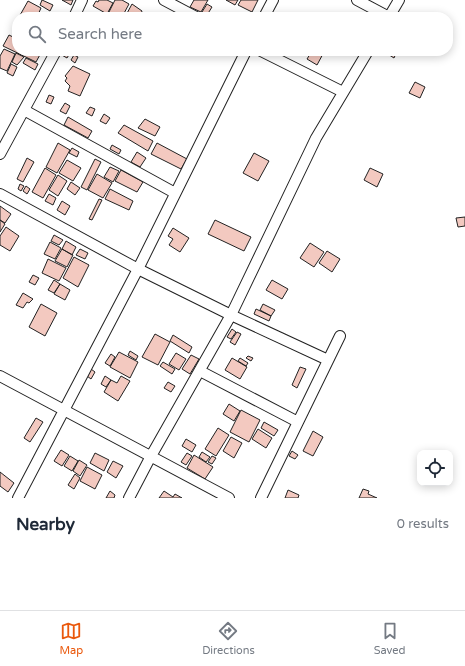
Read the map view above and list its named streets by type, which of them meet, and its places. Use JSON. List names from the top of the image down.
{
  "page": {
    "search": "Search here",
    "heading": ["Nearby", "0 results"],
    "nav": ["Map", "Directions", "Saved"]
  }
}
